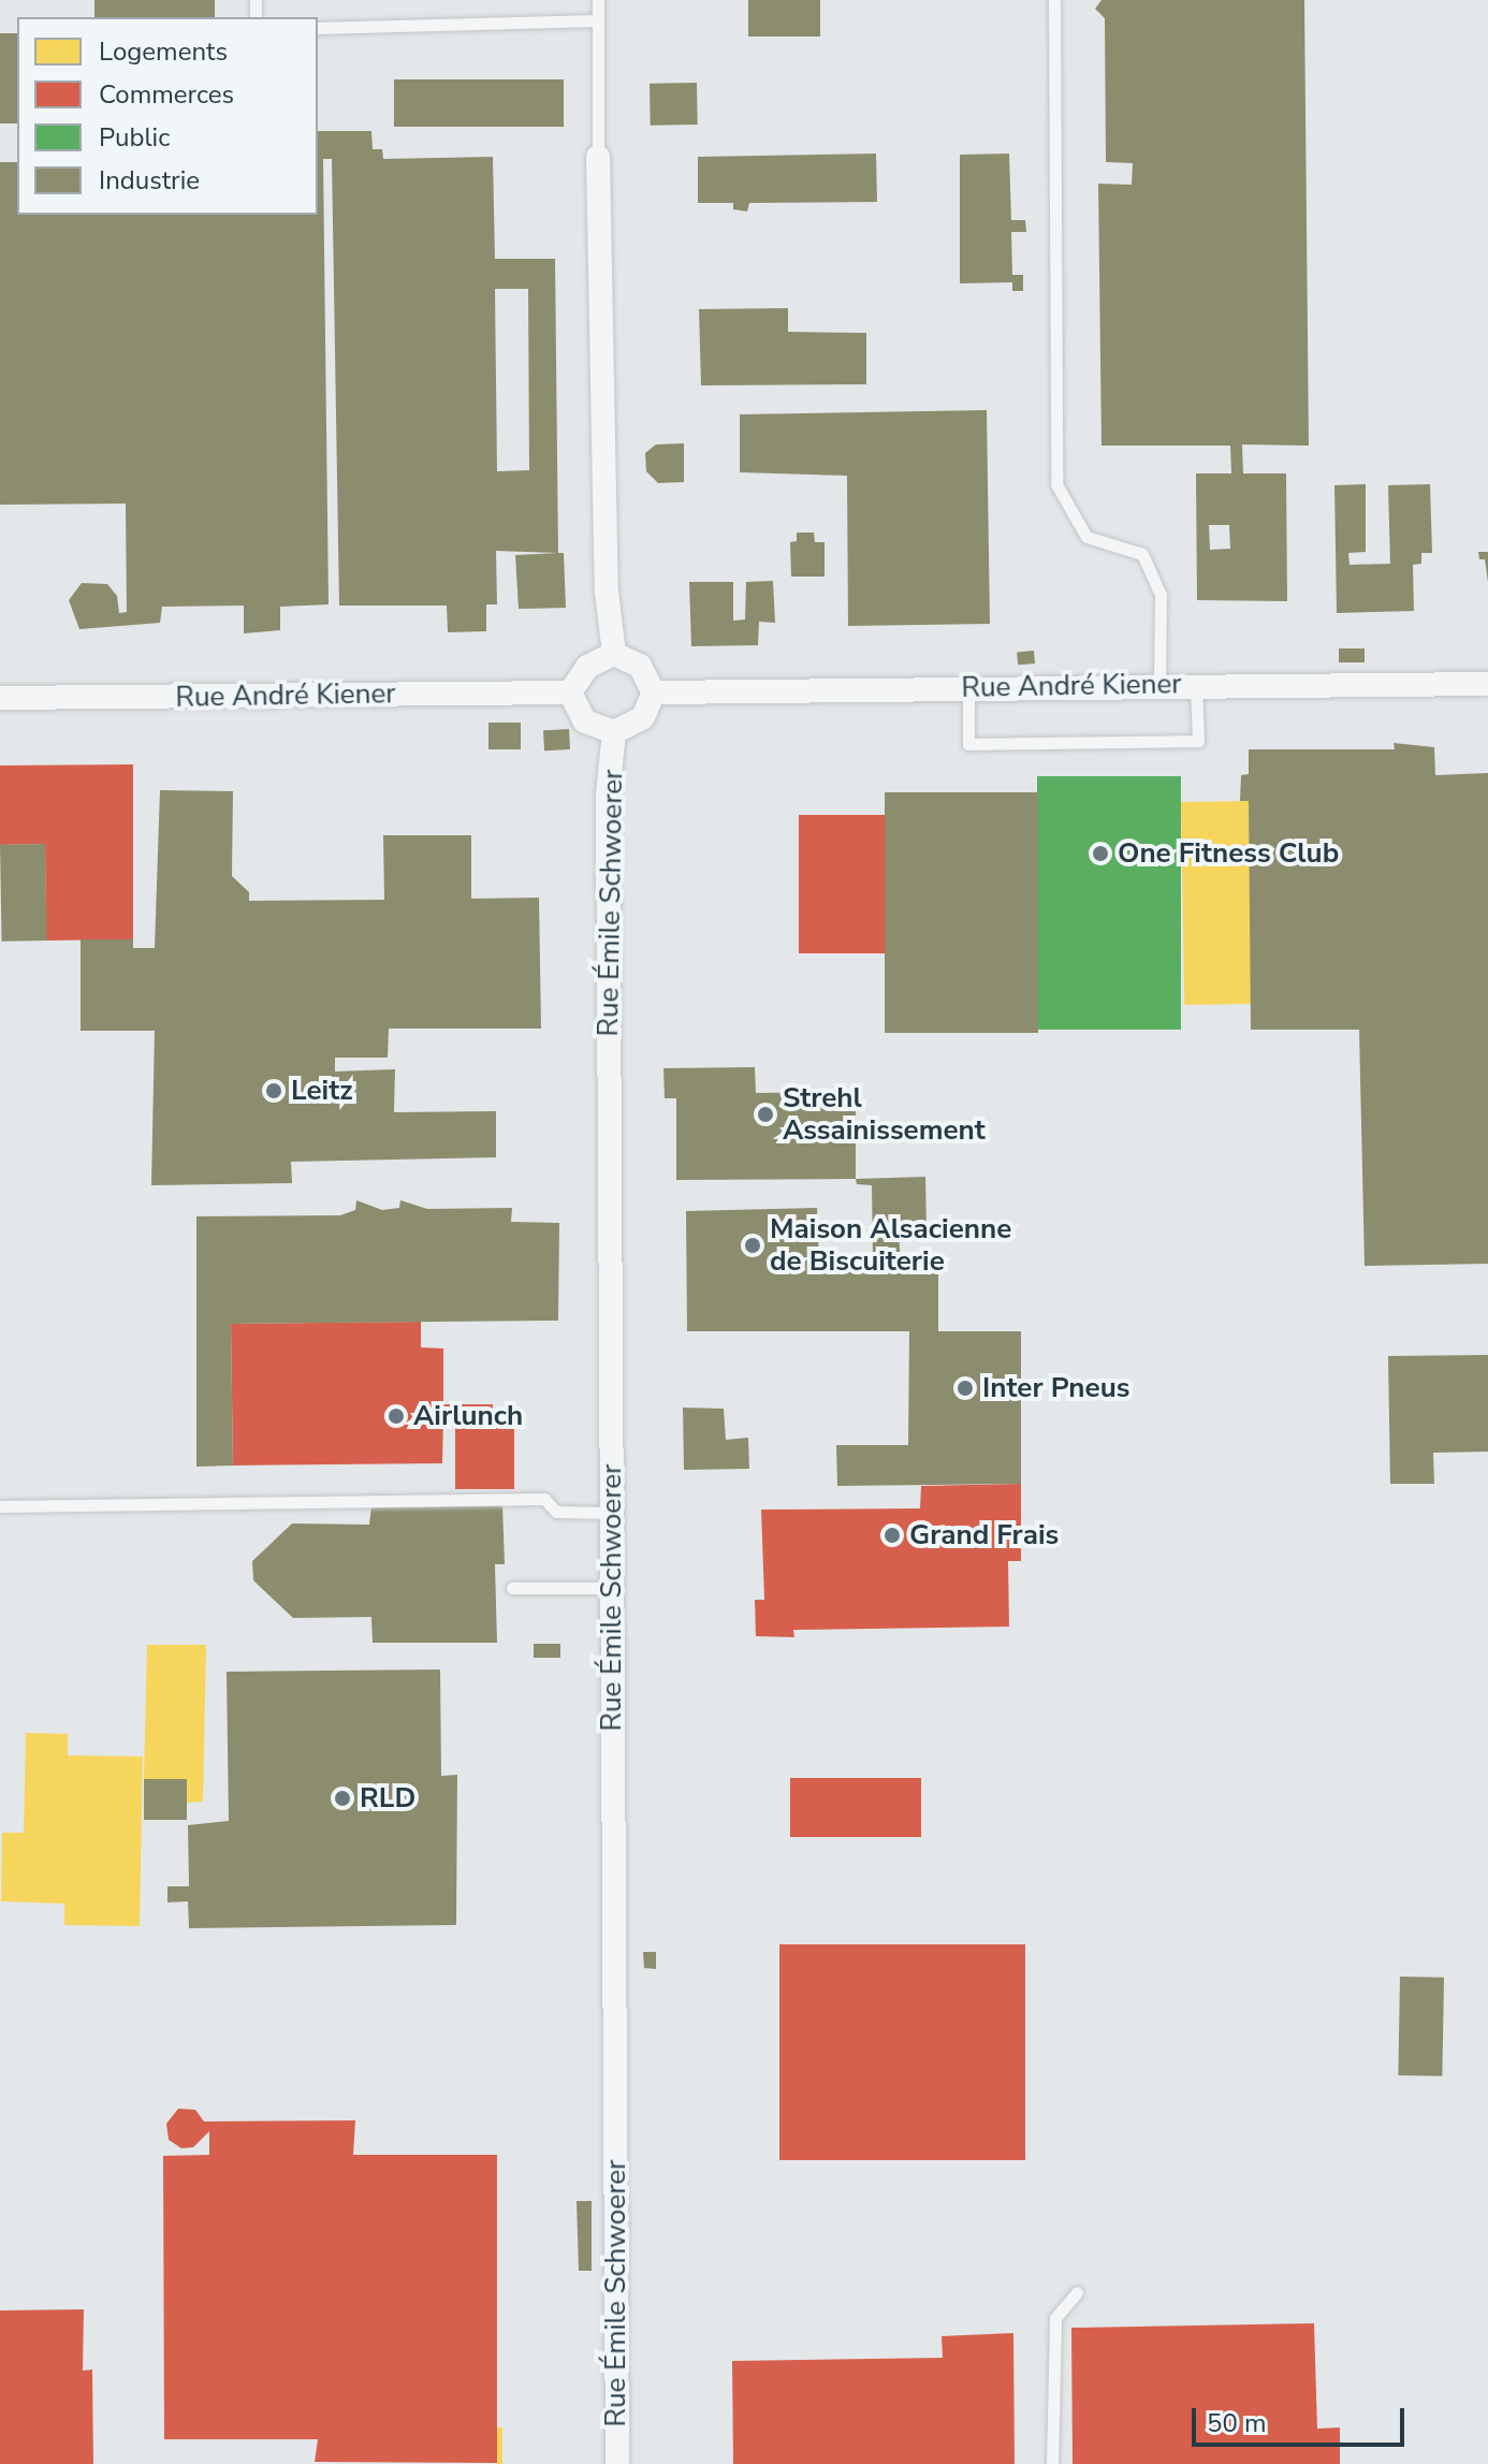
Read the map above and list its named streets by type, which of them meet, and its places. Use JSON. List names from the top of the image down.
{
  "streets": {
    "street": ["Rue André Kiener", "Rue Émile Schwoerer"]
  },
  "crossings": [
    ["Rue André Kiener", "Rue Émile Schwoerer"]
  ],
  "places": [
    "One Fitness Club",
    "Leitz",
    "Strehl Assainissement",
    "Maison Alsacienne de Biscuiterie",
    "Inter Pneus",
    "Airlunch",
    "Grand Frais",
    "RLD"
  ],
  "legend": [
    "Logements",
    "Commerces",
    "Public",
    "Industrie"
  ],
  "scale_bar": "50 m"
}
